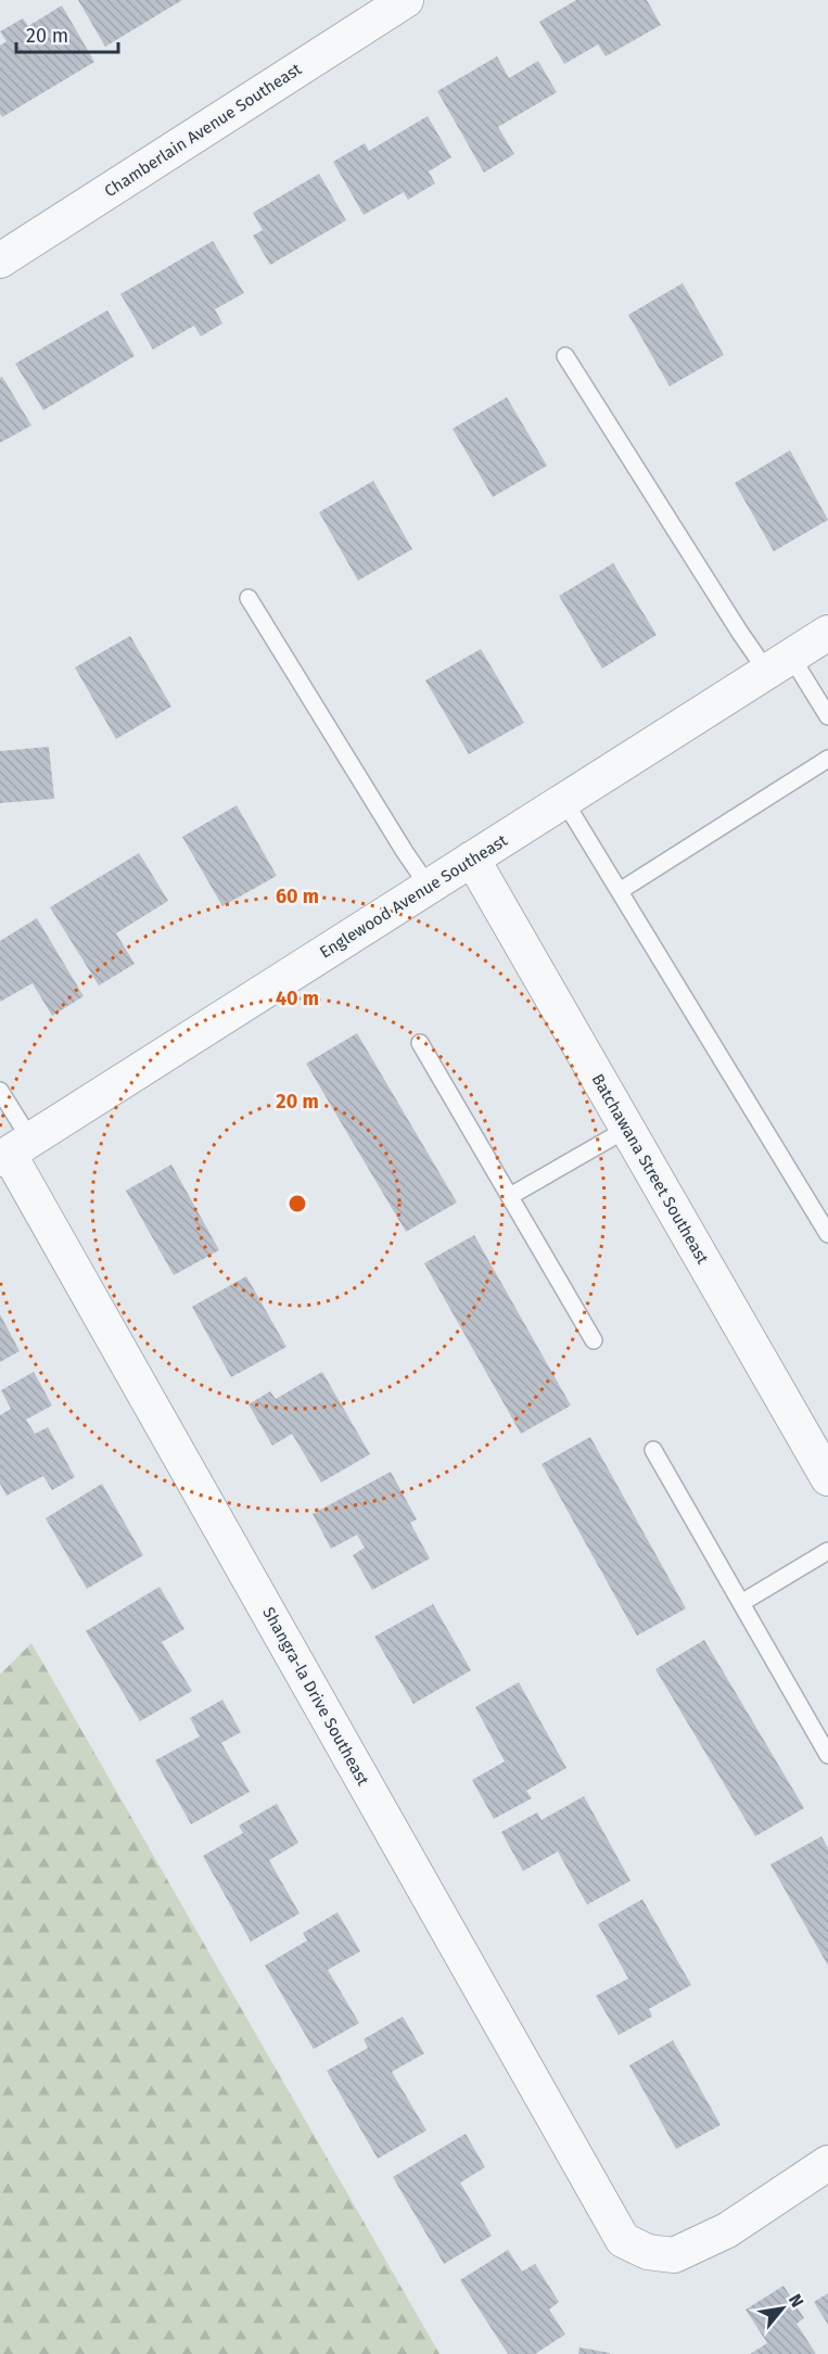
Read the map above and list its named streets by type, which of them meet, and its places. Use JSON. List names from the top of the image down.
{
  "streets": {
    "street": [
      "Chamberlain Avenue Southeast",
      "Englewood Avenue Southeast",
      "Batchawana Street Southeast",
      "Shangra-la Drive Southeast"
    ]
  },
  "crossings": [
    ["Englewood Avenue Southeast", "Batchawana Street Southeast"],
    ["Englewood Avenue Southeast", "Shangra-la Drive Southeast"]
  ],
  "scale_bar": "20 m",
  "north": "top right",
  "rings": ["60 m", "40 m", "20 m"]
}
